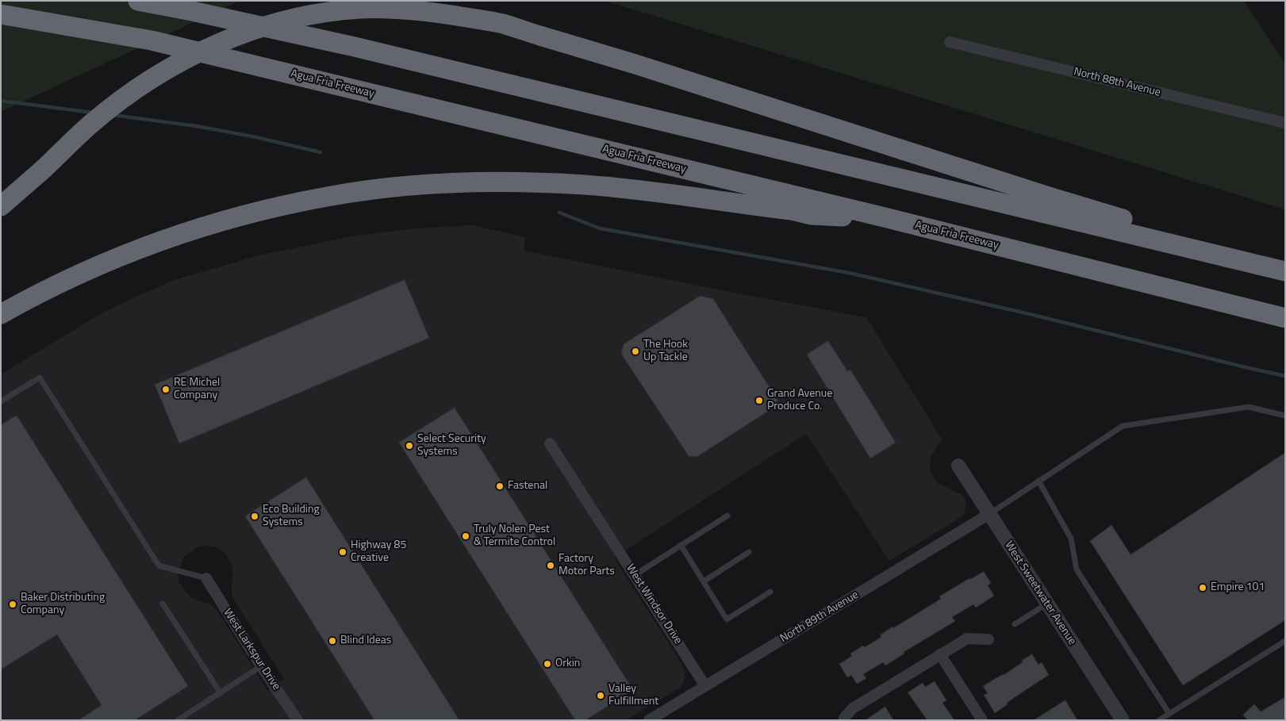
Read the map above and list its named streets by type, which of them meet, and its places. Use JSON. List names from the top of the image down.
{
  "streets": {
    "highway": ["Agua Fria Freeway"],
    "street": [
      "North 88th Avenue",
      "West Sweetwater Avenue",
      "West Windsor Drive",
      "North 89th Avenue",
      "West Larkspur Drive"
    ]
  },
  "crossings": [
    ["West Sweetwater Avenue", "North 89th Avenue"],
    ["West Windsor Drive", "North 89th Avenue"]
  ],
  "places": [
    "The Hook Up Tackle",
    "RE Michel Company",
    "Grand Avenue Produce Co.",
    "Select Security Systems",
    "Fastenal",
    "Eco Building Systems",
    "Truly Nolen Pest & Termite Control",
    "Highway 85 Creative",
    "Factory Motor Parts",
    "Empire 101",
    "Baker Distributing Company",
    "Blind Ideas",
    "Orkin",
    "Valley Fulfillment"
  ]
}
